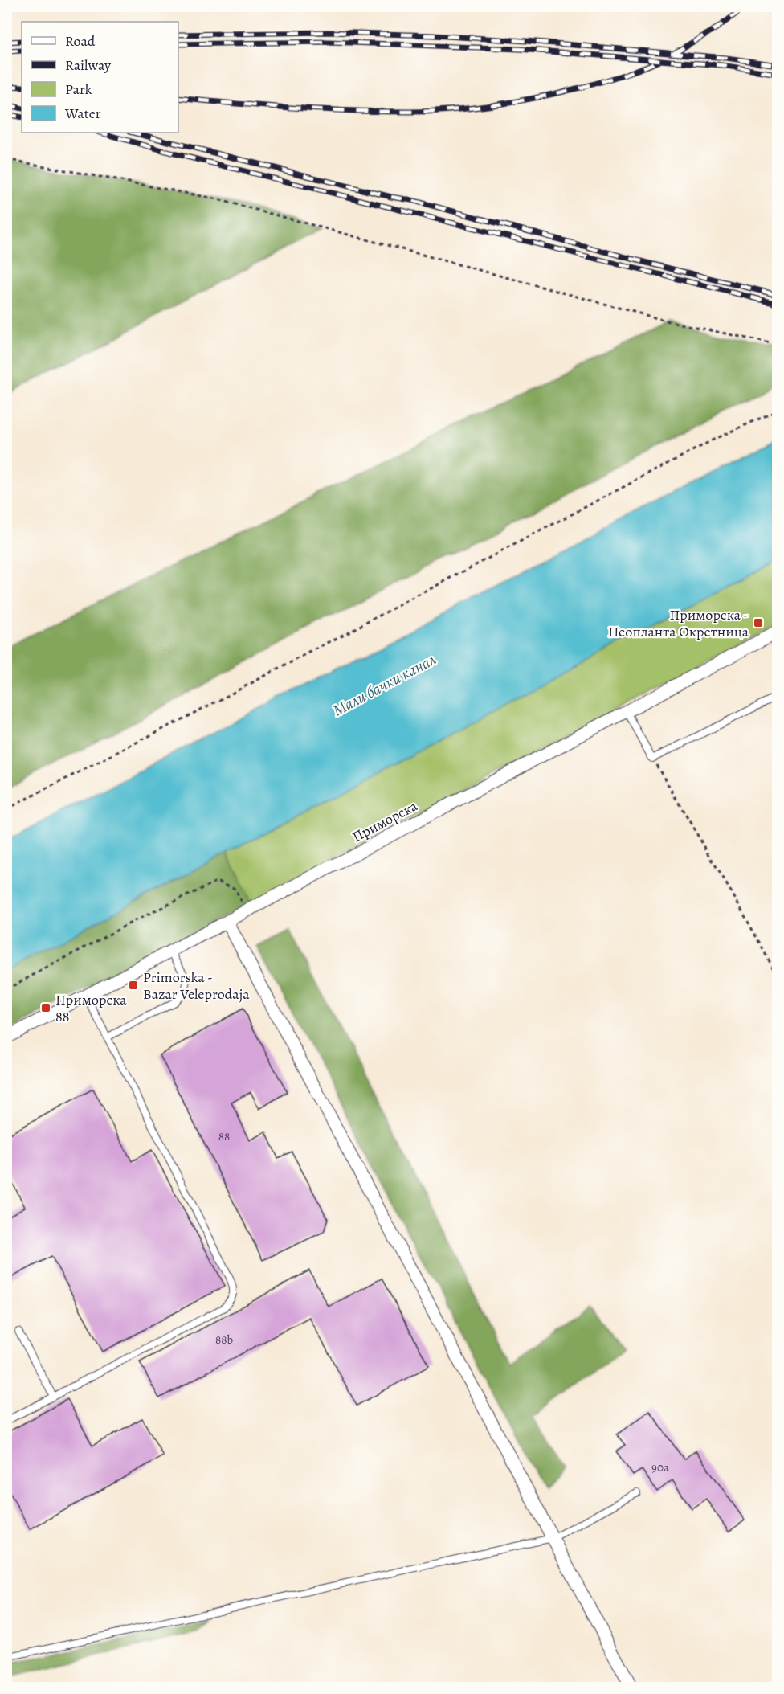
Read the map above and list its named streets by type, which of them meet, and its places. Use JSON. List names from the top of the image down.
{
  "streets": {
    "street": ["Приморска"]
  },
  "water": ["Мали бачки канал"],
  "places": {
    "transit": ["Приморска - Неопланта Окретница", "Primorska - Bazar Veleprodaja", "Приморска 88"]
  },
  "house_numbers": ["88", "88b", "90a"],
  "legend": [
    "Road",
    "Railway",
    "Park",
    "Water"
  ]
}
